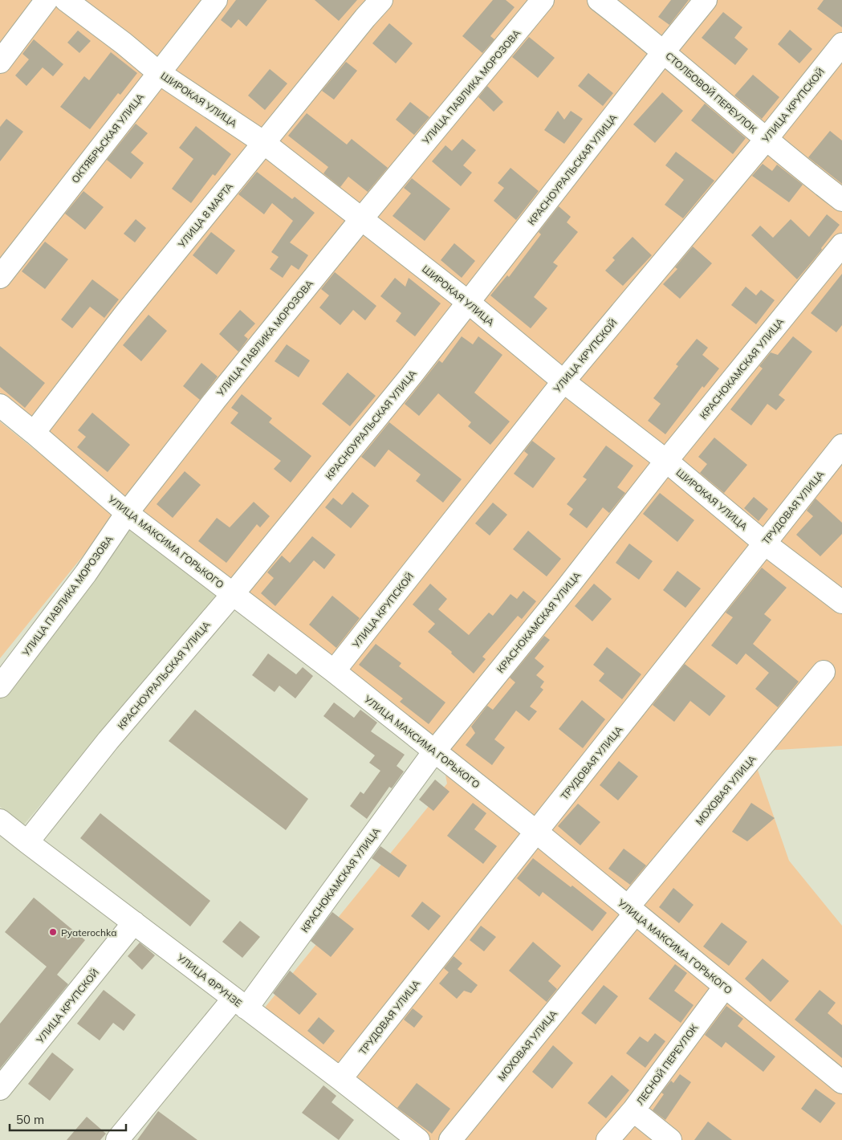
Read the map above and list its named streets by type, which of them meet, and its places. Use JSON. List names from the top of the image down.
{
  "streets": {
    "street": [
      "УЛИЦА ПАВЛИКА МОРОЗОВА",
      "СТОЛБОВОЙ ПЕРЕУЛОК",
      "ШИРОКАЯ УЛИЦА",
      "УЛИЦА КРУПСКОЙ",
      "ОКТЯБРЬСКАЯ УЛИЦА",
      "КРАСНОУРАЛЬСКАЯ УЛИЦА",
      "УЛИЦА 8 МАРТА",
      "КРАСНОКАМСКАЯ УЛИЦА",
      "ТРУДОВАЯ УЛИЦА",
      "УЛИЦА МАКСИМА ГОРЬКОГО",
      "МОХОВАЯ УЛИЦА",
      "УЛИЦА ФРУНЗЕ",
      "ЛЕСНОЙ ПЕРЕУЛОК"
    ]
  },
  "crossings": [
    ["УЛИЦА ПАВЛИКА МОРОЗОВА", "ШИРОКАЯ УЛИЦА"],
    ["УЛИЦА ПАВЛИКА МОРОЗОВА", "УЛИЦА МАКСИМА ГОРЬКОГО"],
    ["СТОЛБОВОЙ ПЕРЕУЛОК", "УЛИЦА КРУПСКОЙ"],
    ["СТОЛБОВОЙ ПЕРЕУЛОК", "КРАСНОУРАЛЬСКАЯ УЛИЦА"],
    ["ШИРОКАЯ УЛИЦА", "УЛИЦА КРУПСКОЙ"],
    ["ШИРОКАЯ УЛИЦА", "ОКТЯБРЬСКАЯ УЛИЦА"],
    ["ШИРОКАЯ УЛИЦА", "КРАСНОУРАЛЬСКАЯ УЛИЦА"],
    ["ШИРОКАЯ УЛИЦА", "УЛИЦА 8 МАРТА"],
    ["ШИРОКАЯ УЛИЦА", "КРАСНОКАМСКАЯ УЛИЦА"],
    ["ШИРОКАЯ УЛИЦА", "ТРУДОВАЯ УЛИЦА"],
    ["УЛИЦА КРУПСКОЙ", "УЛИЦА МАКСИМА ГОРЬКОГО"],
    ["УЛИЦА КРУПСКОЙ", "УЛИЦА ФРУНЗЕ"],
    ["КРАСНОУРАЛЬСКАЯ УЛИЦА", "УЛИЦА МАКСИМА ГОРЬКОГО"],
    ["КРАСНОУРАЛЬСКАЯ УЛИЦА", "УЛИЦА ФРУНЗЕ"],
    ["УЛИЦА 8 МАРТА", "УЛИЦА МАКСИМА ГОРЬКОГО"],
    ["КРАСНОКАМСКАЯ УЛИЦА", "УЛИЦА МАКСИМА ГОРЬКОГО"],
    ["КРАСНОКАМСКАЯ УЛИЦА", "УЛИЦА ФРУНЗЕ"],
    ["ТРУДОВАЯ УЛИЦА", "УЛИЦА МАКСИМА ГОРЬКОГО"],
    ["ТРУДОВАЯ УЛИЦА", "УЛИЦА ФРУНЗЕ"],
    ["УЛИЦА МАКСИМА ГОРЬКОГО", "МОХОВАЯ УЛИЦА"],
    ["УЛИЦА МАКСИМА ГОРЬКОГО", "ЛЕСНОЙ ПЕРЕУЛОК"]
  ],
  "places": ["Pyaterochka"],
  "scale_bar": "50 m"
}
